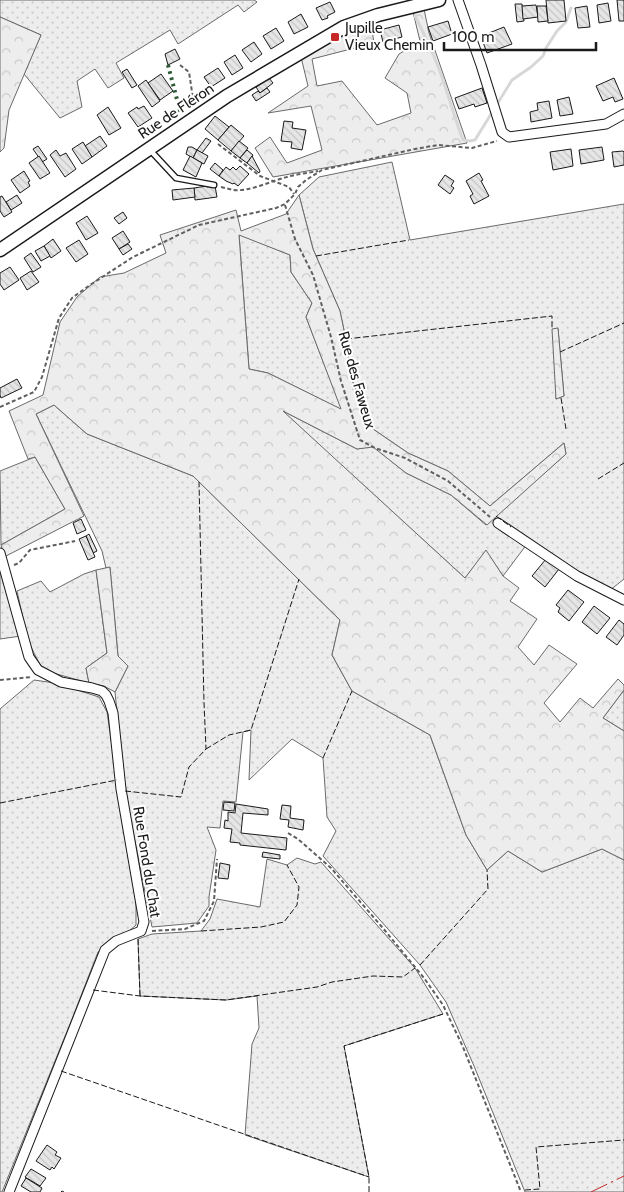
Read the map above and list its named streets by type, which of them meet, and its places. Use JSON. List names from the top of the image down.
{
  "streets": {
    "street": ["Rue de Fléron", "Rue Fond du Chat"],
    "path": ["Rue des Faweux"]
  },
  "places": {
    "transit": ["Jupille Vieux Chemin"]
  },
  "scale_bar": "100 m"
}
